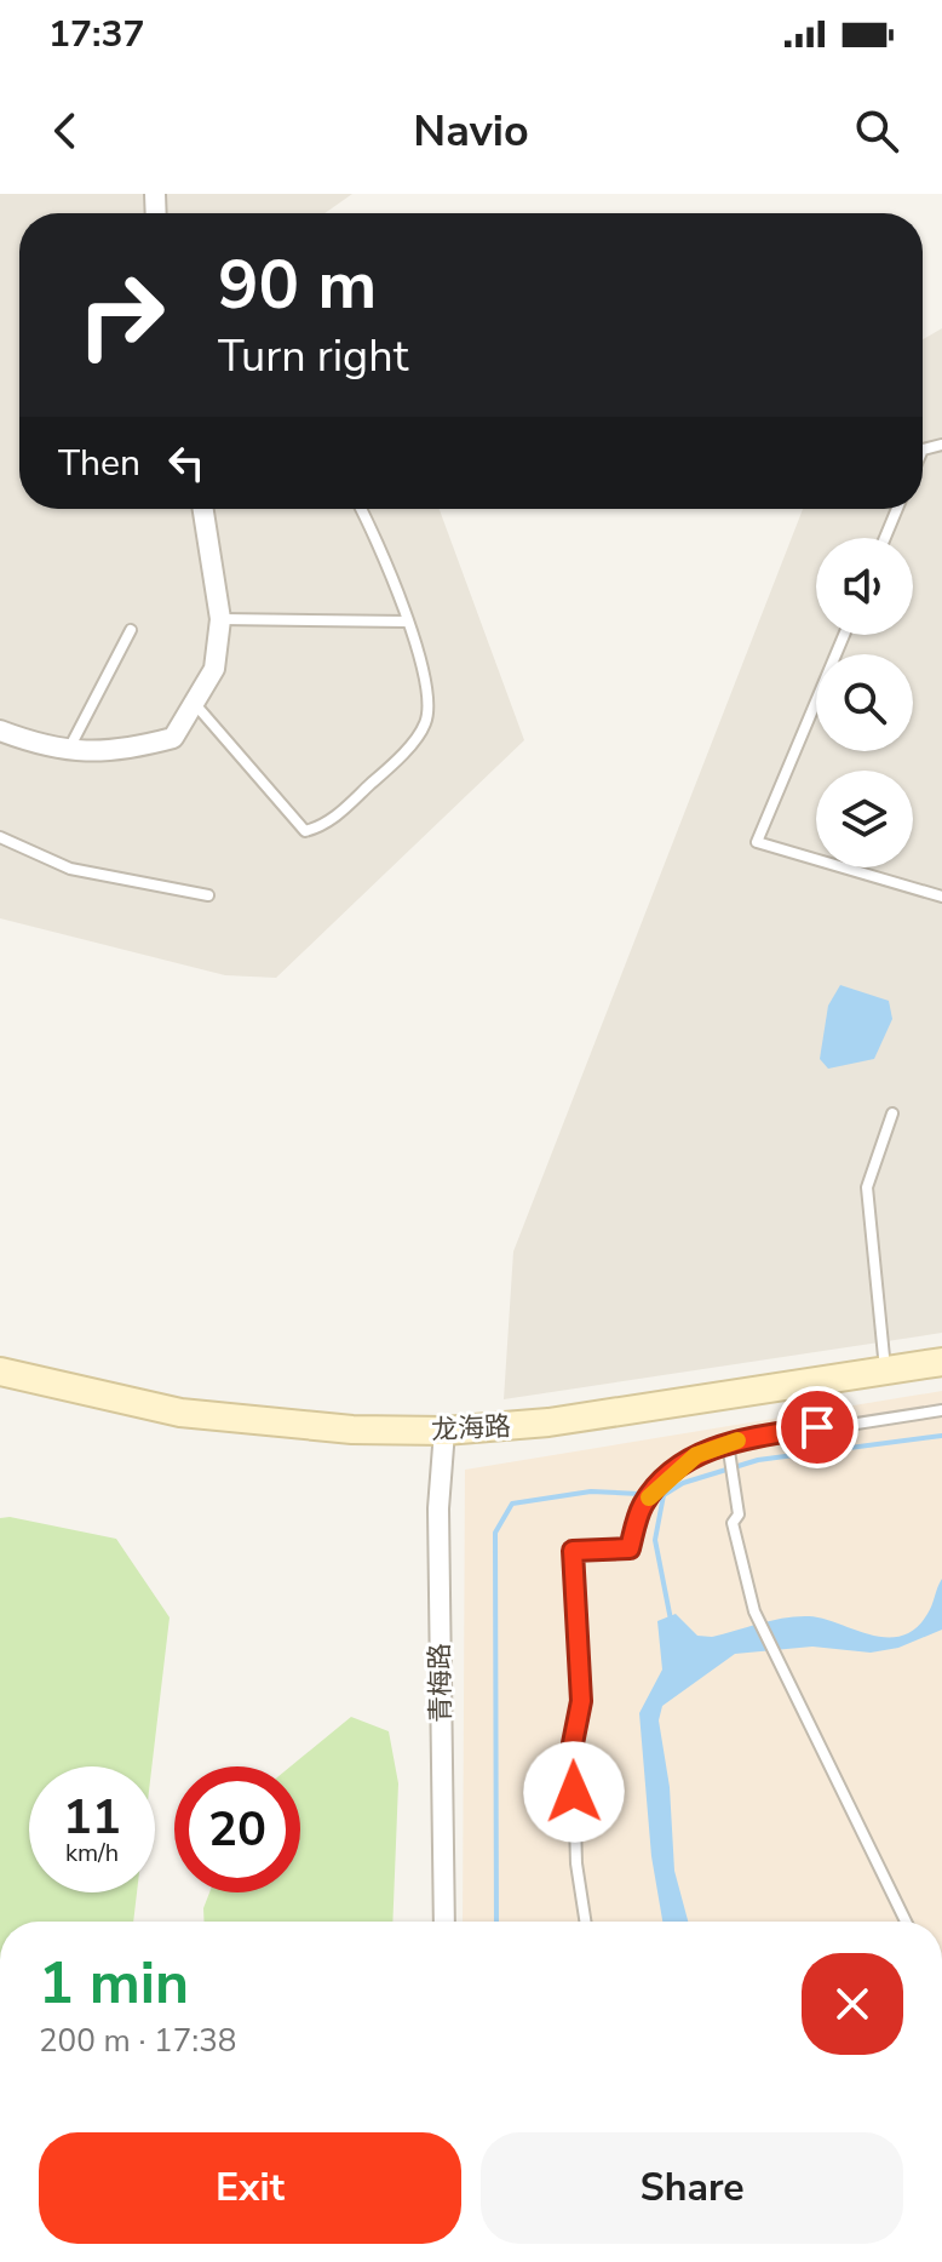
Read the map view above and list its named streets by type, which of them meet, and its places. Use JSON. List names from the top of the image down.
{
  "streets": {
    "street": ["龙海路", "青梅路"]
  },
  "crossings": [
    ["龙海路", "青梅路"]
  ],
  "page": {
    "status": "17:37",
    "header": "Navio",
    "turn": ["90 m", "Turn right"],
    "then": "Then",
    "speed": "11 km/h",
    "limit": "20",
    "heading": ["1 min", "200 m · 17:38"],
    "buttons": ["Exit", "Share"]
  }
}
